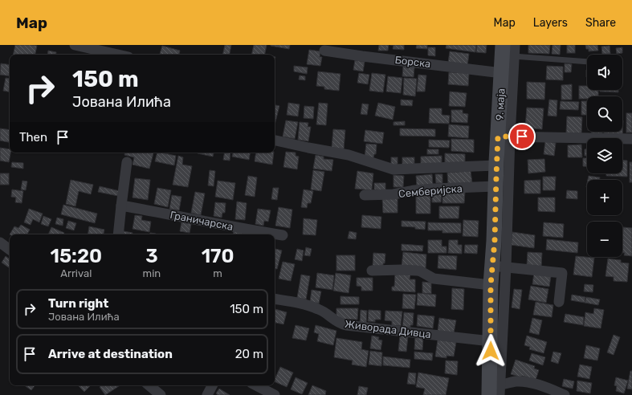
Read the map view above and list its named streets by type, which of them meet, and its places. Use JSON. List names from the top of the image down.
{
  "streets": {
    "main road": ["9. маја"],
    "street": [
      "Борска",
      "Семберијска",
      "Граничарска",
      "Живорада Дивца"
    ]
  },
  "crossings": [
    ["Борска", "9. маја"],
    ["9. маја", "Семберијска"],
    ["9. маја", "Живорада Дивца"]
  ],
  "page": {
    "header": "Map",
    "nav": ["Map", "Layers", "Share"],
    "map_buttons": ["+", "−"],
    "turn": ["150 m", "Јована Илића"],
    "then": "Then",
    "eta": [
      "15:20",
      "Arrival",
      "3",
      "min",
      "170",
      "m"
    ],
    "list": [
      {
        "name": "Turn right",
        "note": "Јована Илића",
        "value": "150 m"
      },
      {
        "name": "Arrive at destination",
        "value": "20 m"
      }
    ]
  }
}
